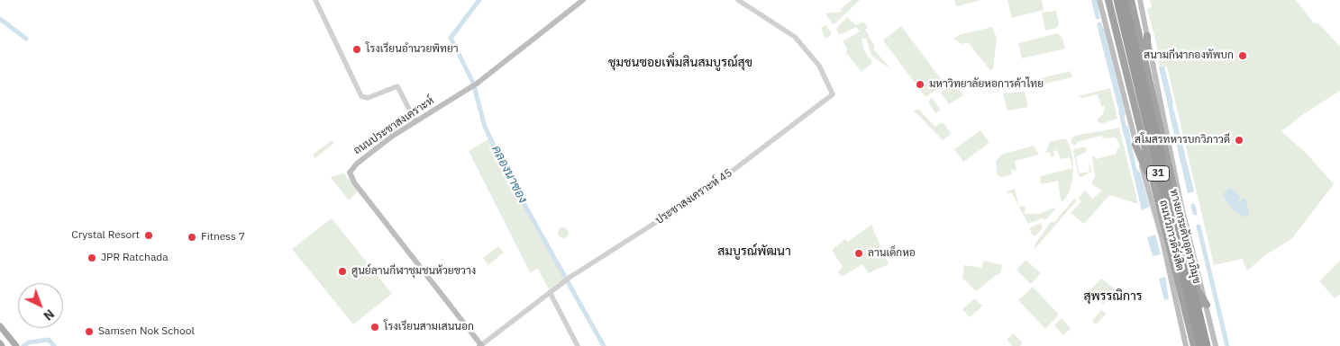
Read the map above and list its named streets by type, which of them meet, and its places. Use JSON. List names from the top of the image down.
{
  "streets": {
    "highway": ["31", "ถนนวิภาวดีรังสิต", "ทางยกระดับอุตราภิมุข"],
    "main road": ["ถนนประชาสงเคราะห์"],
    "street": ["ประชาสงเคราะห์ 45"]
  },
  "crossings": [
    ["ถนนประชาสงเคราะห์", "ประชาสงเคราะห์ 45"],
    ["ถนนวิภาวดีรังสิต", "ทางยกระดับอุตราภิมุข"]
  ],
  "districts": ["ชุมชนซอยเพิ่มสินสมบูรณ์สุข", "สมบูรณ์พัฒนา", "สุพรรณิการ"],
  "water": ["คลองนาซอง"],
  "places": [
    "โรงเรียนอำนวยพิทยา",
    "สนามกีฬากองทัพบก",
    "มหาวิทยาลัยหอการค้าไทย",
    "สโมสรทหารบกวิภาวดี",
    "Crystal Resort",
    "Fitness 7",
    "ลานเด็กหอ",
    "JPR Ratchada",
    "ศูนย์ลานกีฬาชุมชนห้วยขวาง",
    "โรงเรียนสามเสนนอก",
    "Samsen Nok School"
  ],
  "north": "bottom right"
}
